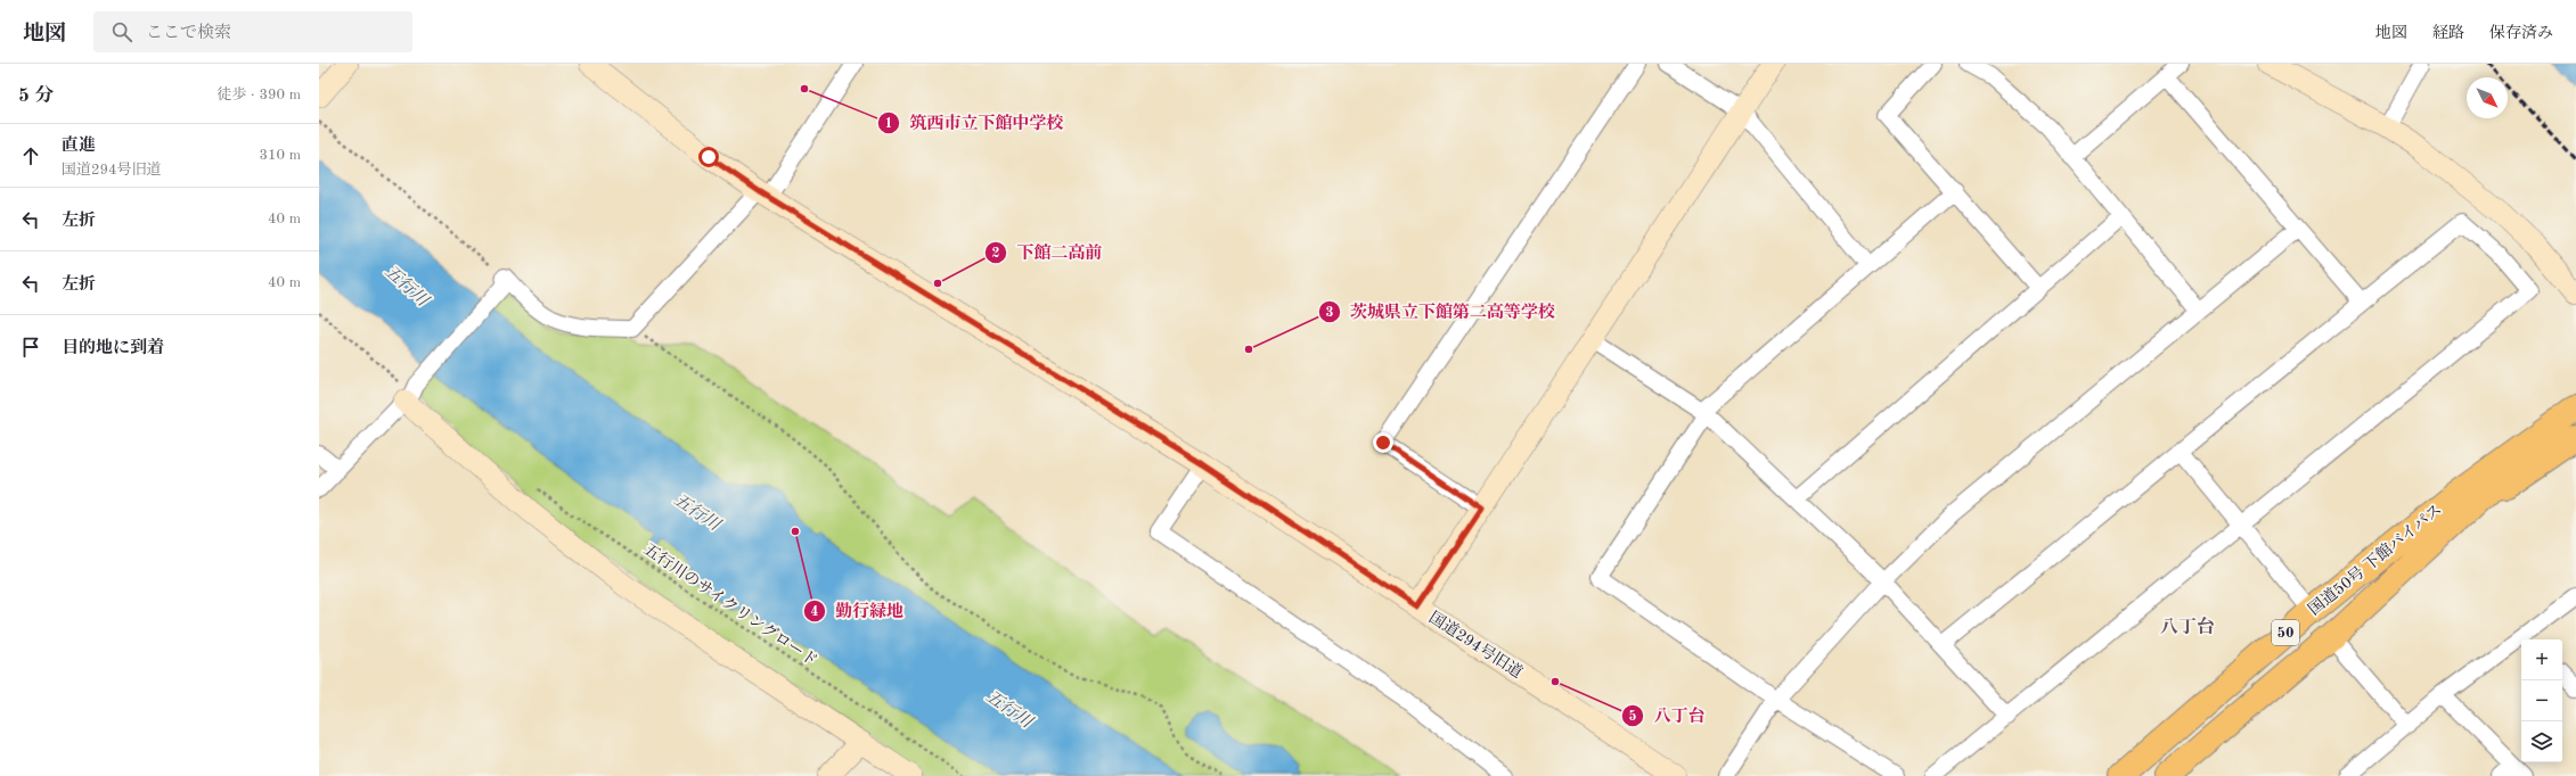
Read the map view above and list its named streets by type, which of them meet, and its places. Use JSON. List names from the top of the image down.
{
  "streets": {
    "highway": ["国道50号 下館バイパス", "50"],
    "street": ["国道294号旧道"],
    "path": ["五行川のサイクリングロード"]
  },
  "districts": ["八丁台"],
  "water": ["五行川"],
  "places": [
    "筑西市立下館中学校",
    "下館二高前",
    "茨城県立下館第二高等学校",
    "勤行緑地",
    "八丁台"
  ],
  "north": "bottom right",
  "page": {
    "header": "地図",
    "search": "ここで検索",
    "nav": ["地図", "経路", "保存済み"],
    "heading": ["5 分", "徒歩 · 390 m"],
    "list": [
      ["直進", "国道294号旧道", "310 m"],
      ["左折", "40 m"],
      ["左折", "40 m"],
      "目的地に到着"
    ],
    "map_buttons": ["+", "−"]
  }
}
